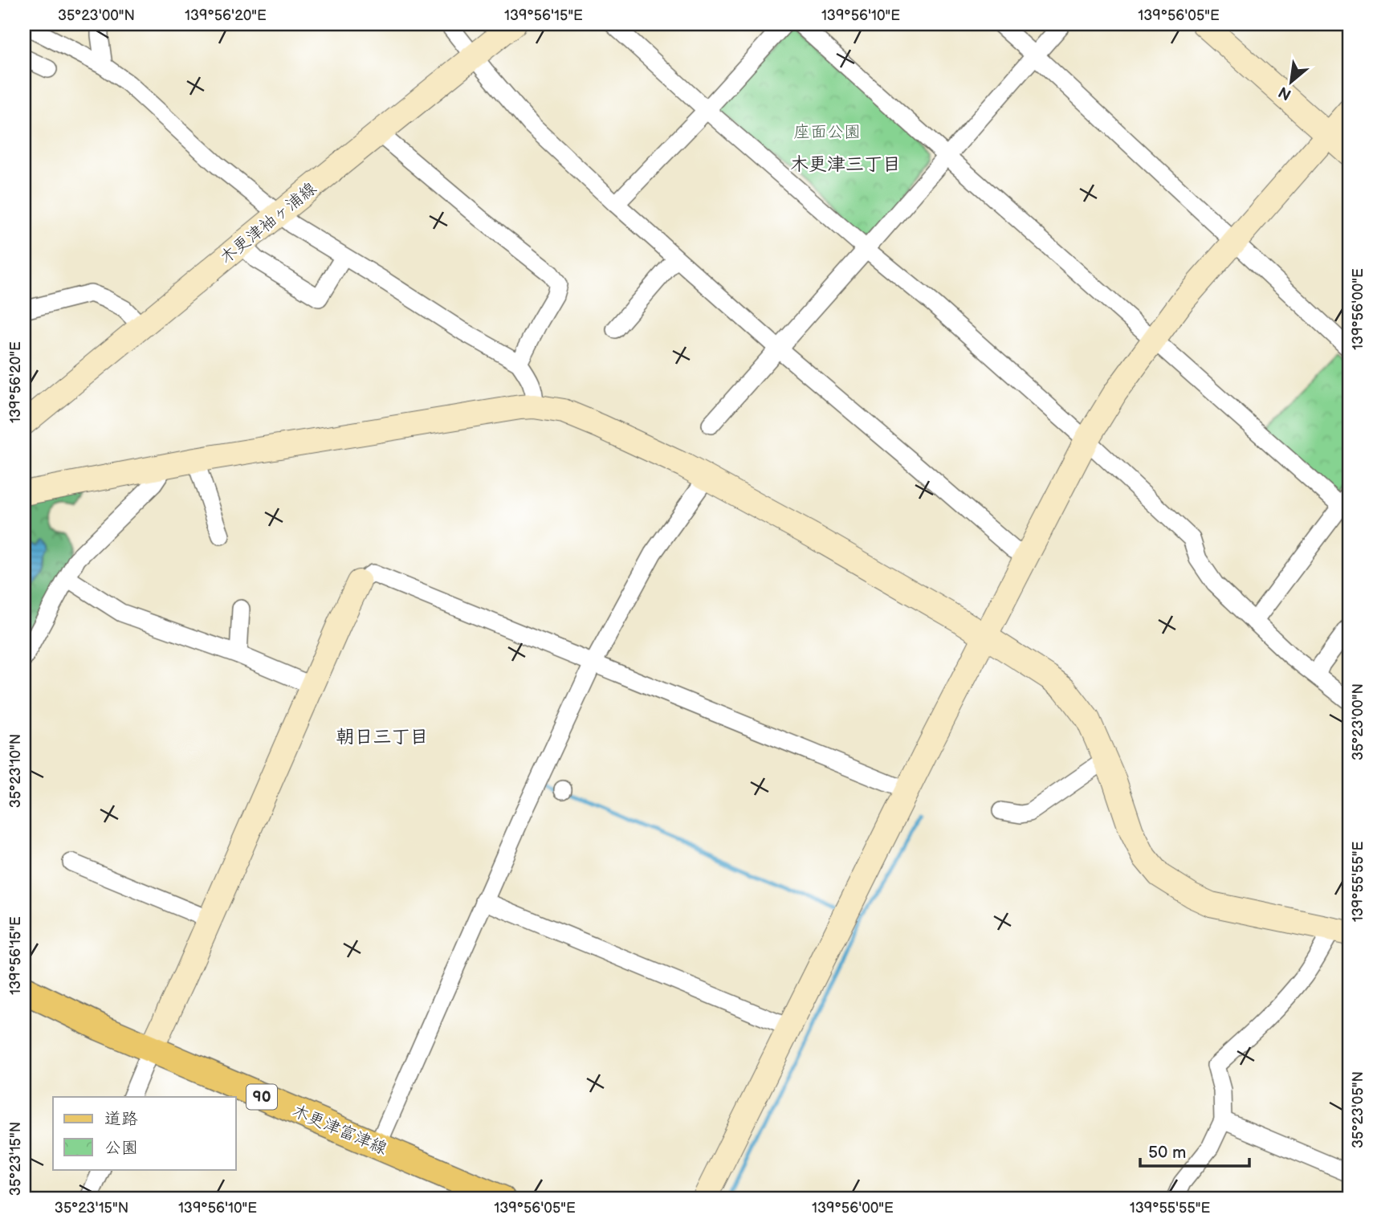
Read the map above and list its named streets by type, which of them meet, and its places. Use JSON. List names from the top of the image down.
{
  "streets": {
    "main road": ["90", "木更津富津線"],
    "street": ["木更津袖ヶ浦線"]
  },
  "districts": ["木更津三丁目", "朝日三丁目"],
  "parks": ["座面公園"],
  "legend": ["道路", "公園"],
  "scale_bar": "50 m",
  "north": "bottom left",
  "coordinates": [
    "35°23'00\"N",
    "139°56'20\"E",
    "139°56'15\"E",
    "139°56'10\"E",
    "139°56'05\"E",
    "139°56'00\"E",
    "35°23'10\"N",
    "139°55'55\"E",
    "35°23'05\"N",
    "35°23'15\"N"
  ]
}
